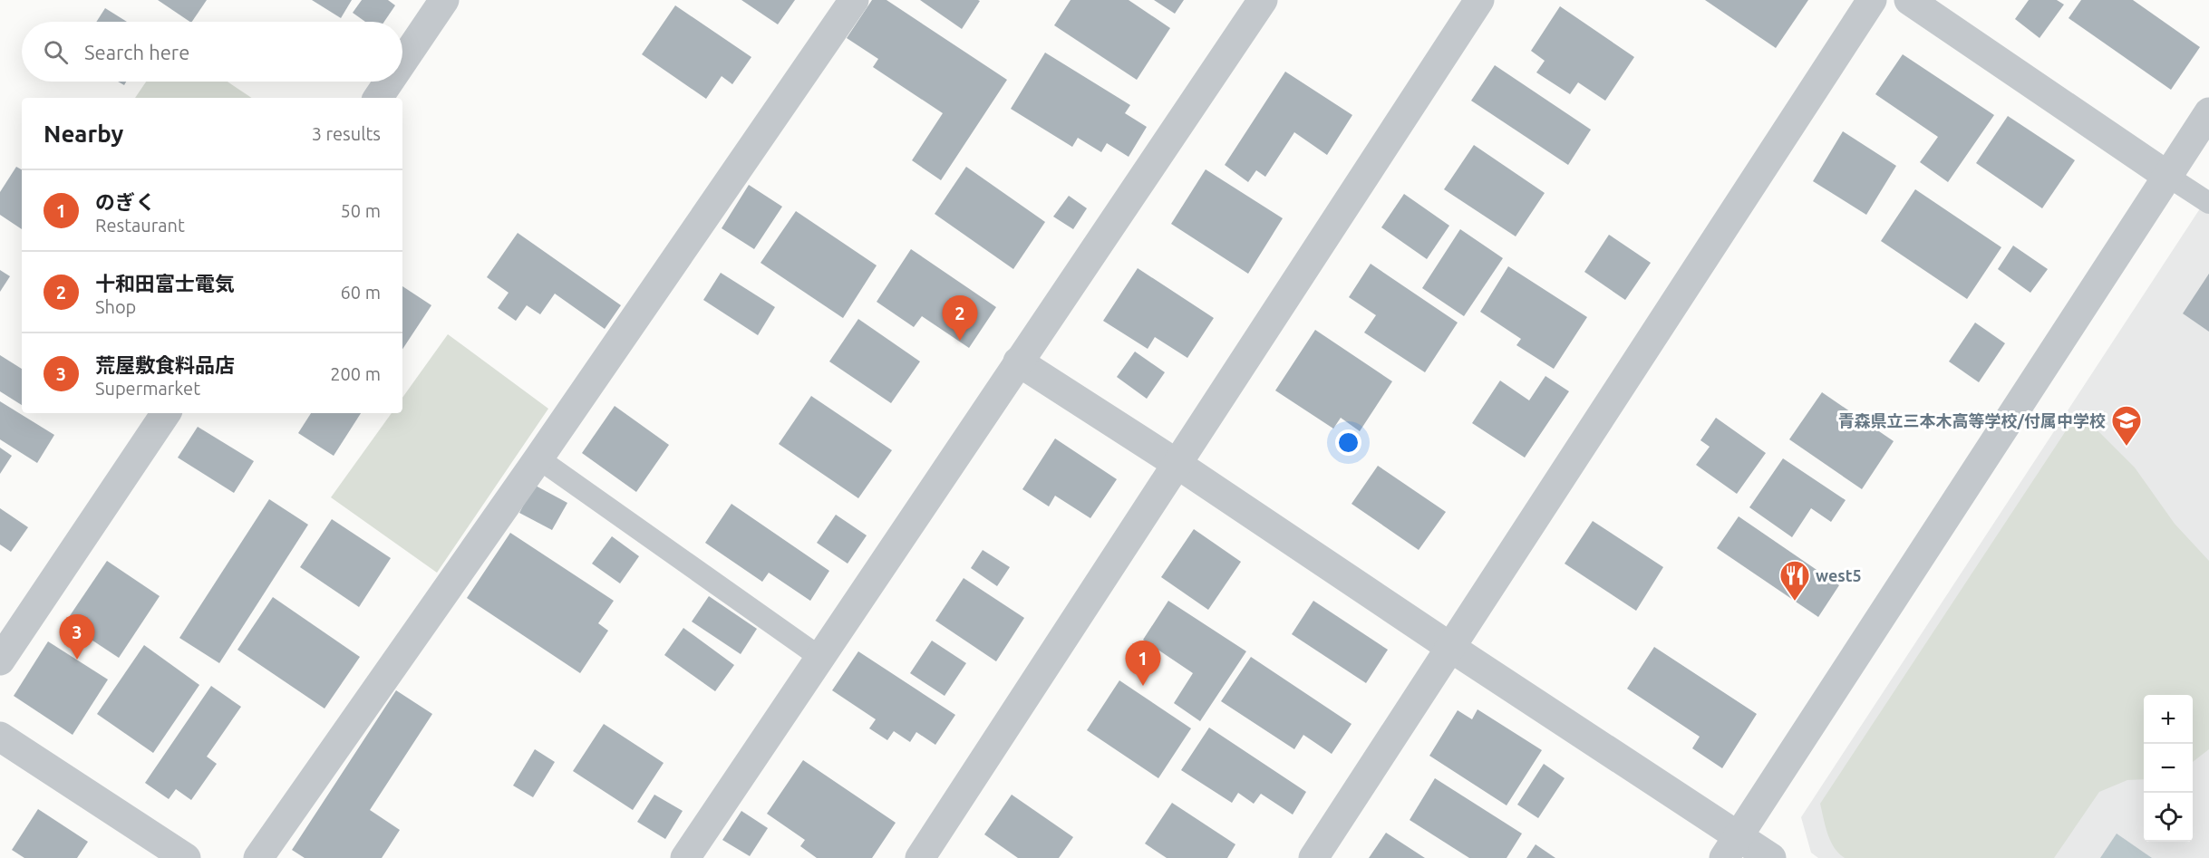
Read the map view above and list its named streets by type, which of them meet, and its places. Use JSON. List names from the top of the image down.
{
  "places": {
    "school or university": ["青森県立三本木高等学校/付属中学校"],
    "restaurant": ["west5"]
  },
  "page": {
    "search": "Search here",
    "heading": ["Nearby", "3 results"],
    "list": [
      {
        "mark": "1",
        "name": "のぎく",
        "note": "Restaurant",
        "value": "50 m"
      },
      {
        "mark": "2",
        "name": "十和田富士電気",
        "note": "Shop",
        "value": "60 m"
      },
      {
        "mark": "3",
        "name": "荒屋敷食料品店",
        "note": "Supermarket",
        "value": "200 m"
      }
    ],
    "pins": ["2", "3", "1"],
    "map_buttons": ["+", "−"]
  }
}
